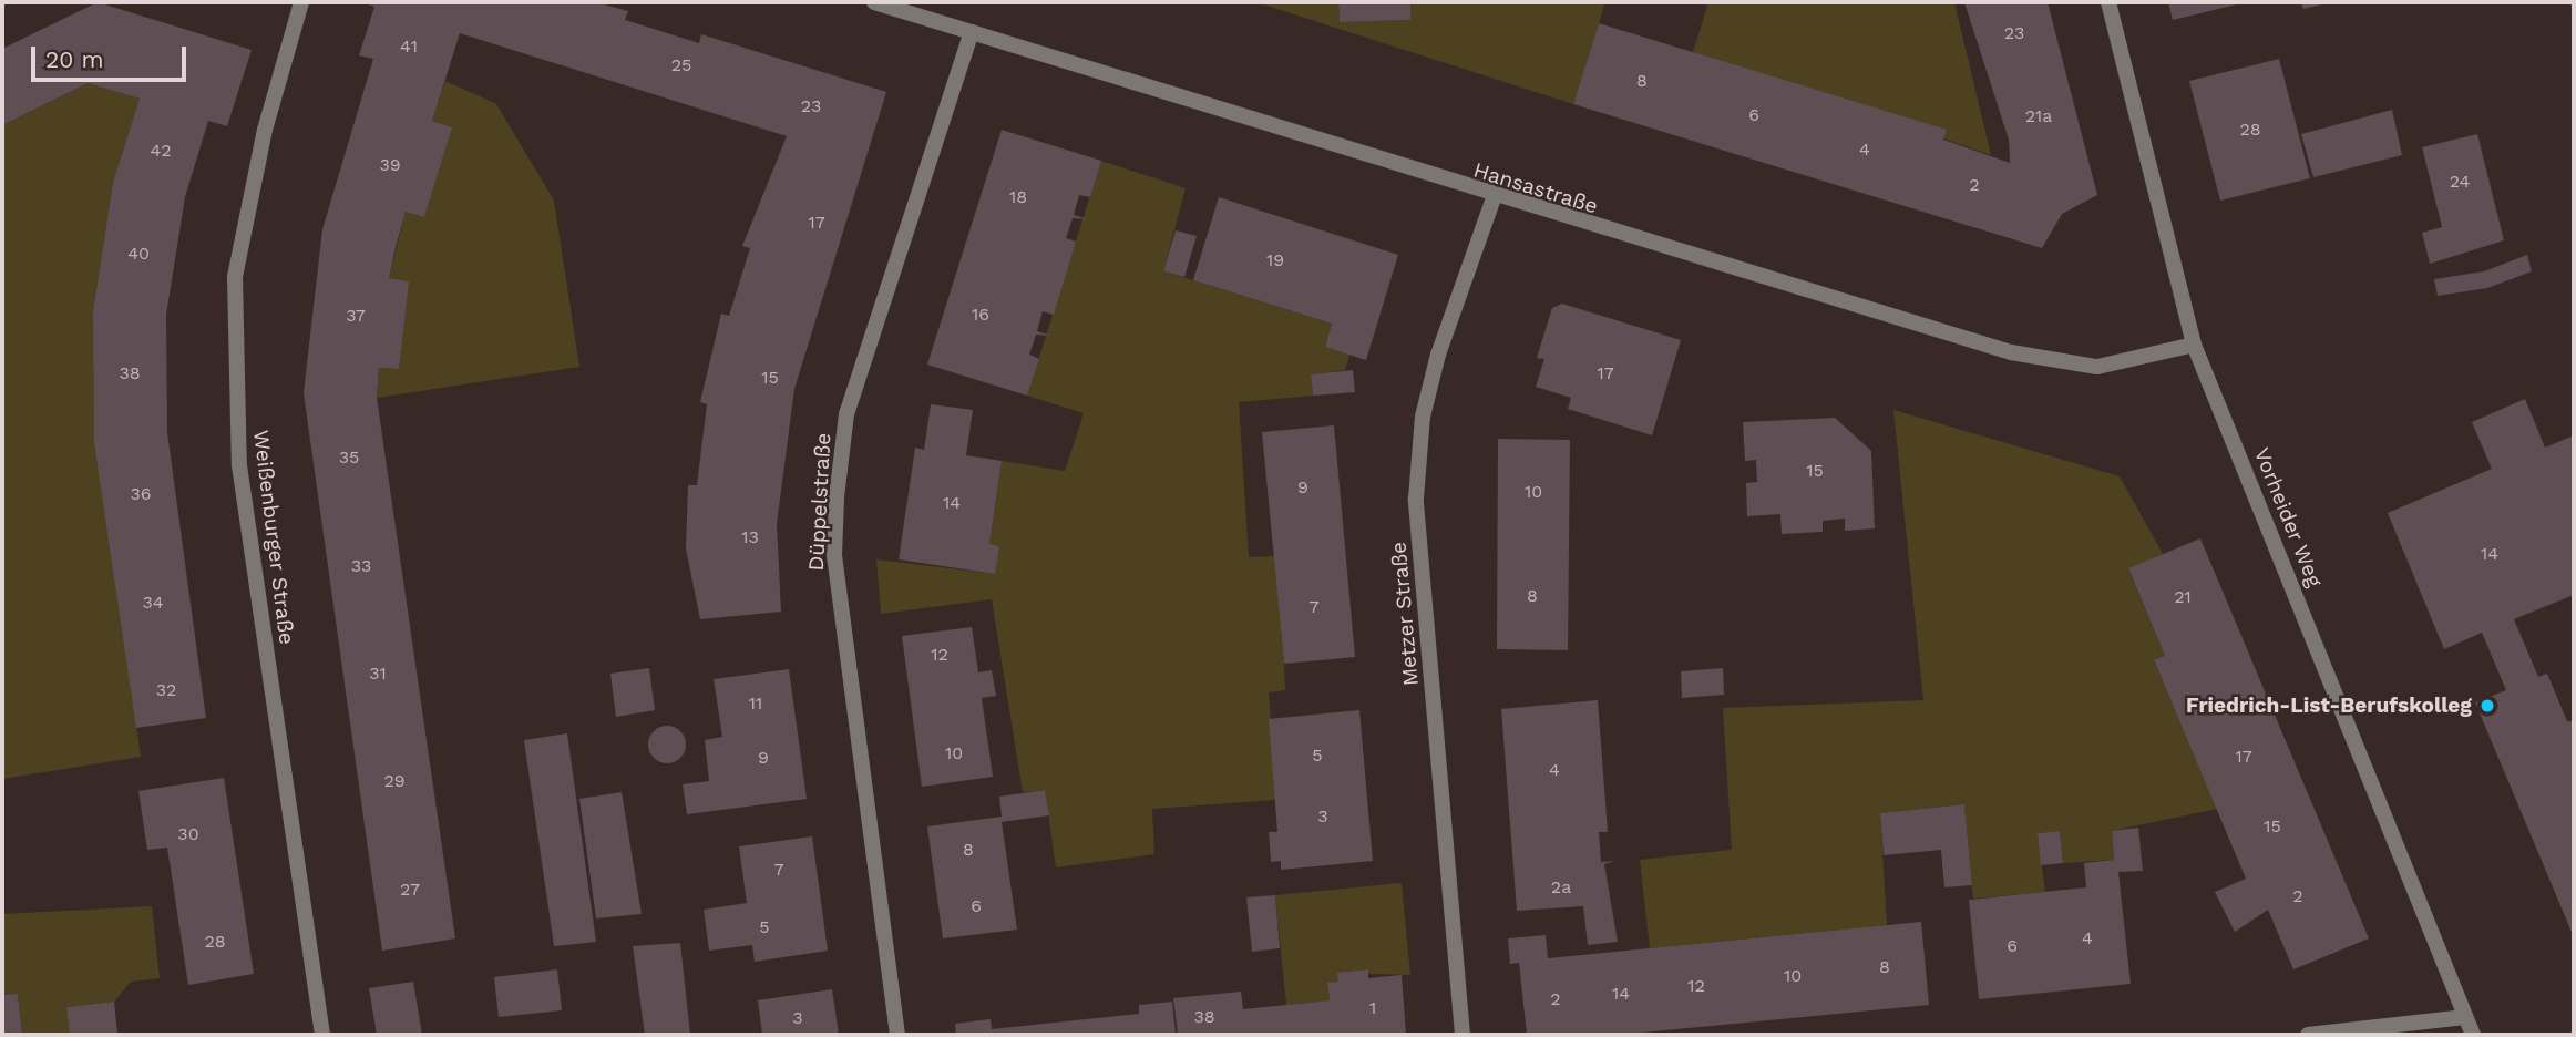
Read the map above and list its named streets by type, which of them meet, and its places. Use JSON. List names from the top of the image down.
{
  "streets": {
    "street": [
      "Hansastraße",
      "Düppelstraße",
      "Vorheider Weg",
      "Weißenburger Straße",
      "Metzer Straße"
    ]
  },
  "crossings": [
    ["Hansastraße", "Düppelstraße"],
    ["Hansastraße", "Vorheider Weg"],
    ["Hansastraße", "Metzer Straße"]
  ],
  "places": ["Friedrich-List-Berufskolleg"],
  "house_numbers": [
    "23",
    "41",
    "25",
    "8",
    "23",
    "6",
    "21a",
    "28",
    "4",
    "42",
    "39",
    "24",
    "2",
    "18",
    "17",
    "40",
    "19",
    "16",
    "37",
    "38",
    "17",
    "15",
    "35",
    "15",
    "9",
    "10",
    "36",
    "14",
    "13",
    "14",
    "33",
    "8",
    "21",
    "34",
    "7",
    "12",
    "31",
    "32",
    "11",
    "10",
    "5",
    "17",
    "9",
    "4",
    "29",
    "3",
    "15",
    "30",
    "8",
    "7",
    "2a",
    "27",
    "2",
    "6",
    "5",
    "4",
    "28",
    "6",
    "8",
    "10",
    "12",
    "14",
    "2",
    "1",
    "38",
    "3"
  ],
  "scale_bar": "20 m"
}
